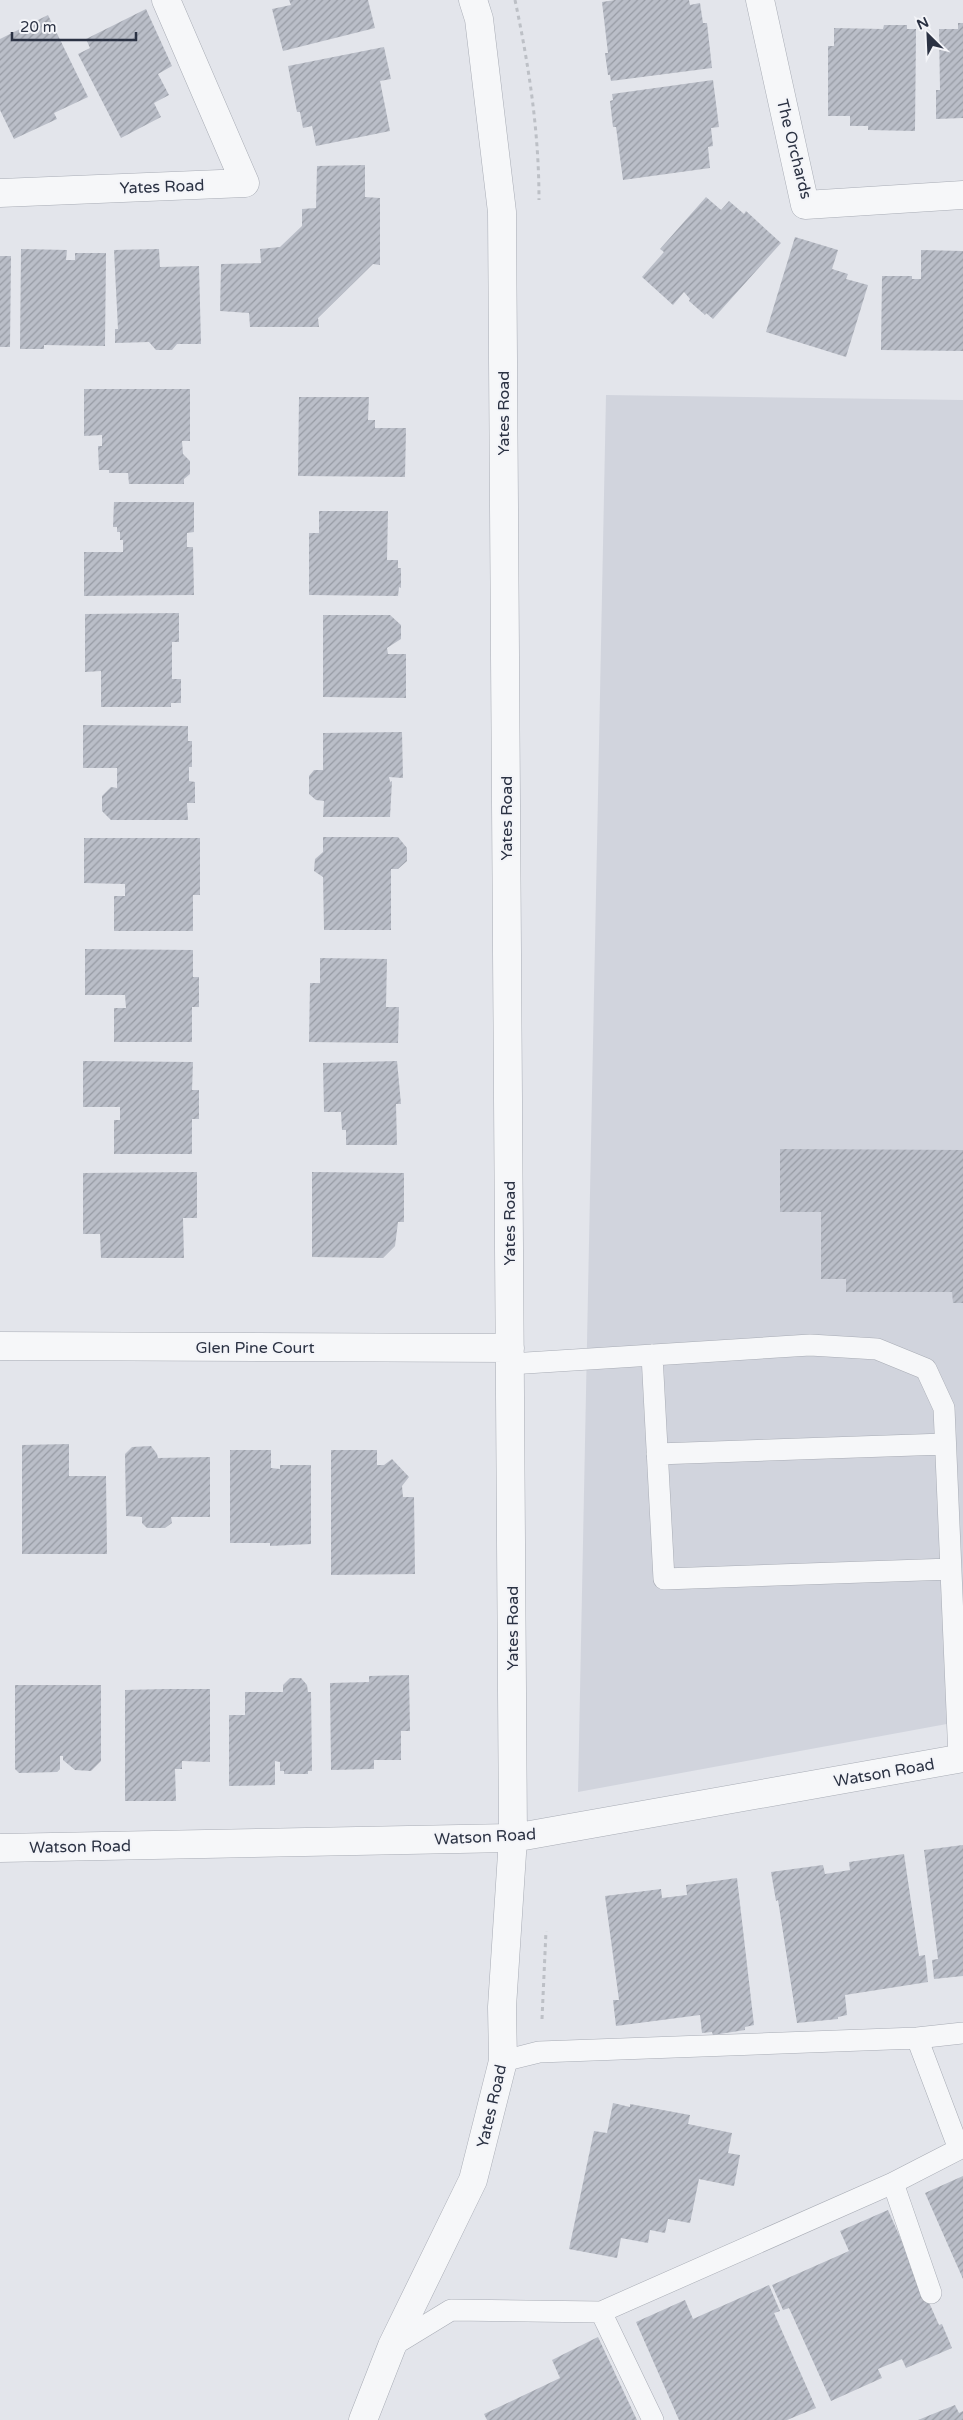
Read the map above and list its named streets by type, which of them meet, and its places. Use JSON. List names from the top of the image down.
{
  "streets": {
    "street": [
      "The Orchards",
      "Yates Road",
      "Glen Pine Court",
      "Watson Road"
    ]
  },
  "crossings": [
    ["Yates Road", "Glen Pine Court"],
    ["Yates Road", "Watson Road"]
  ],
  "scale_bar": "20 m",
  "north": "top left"
}
